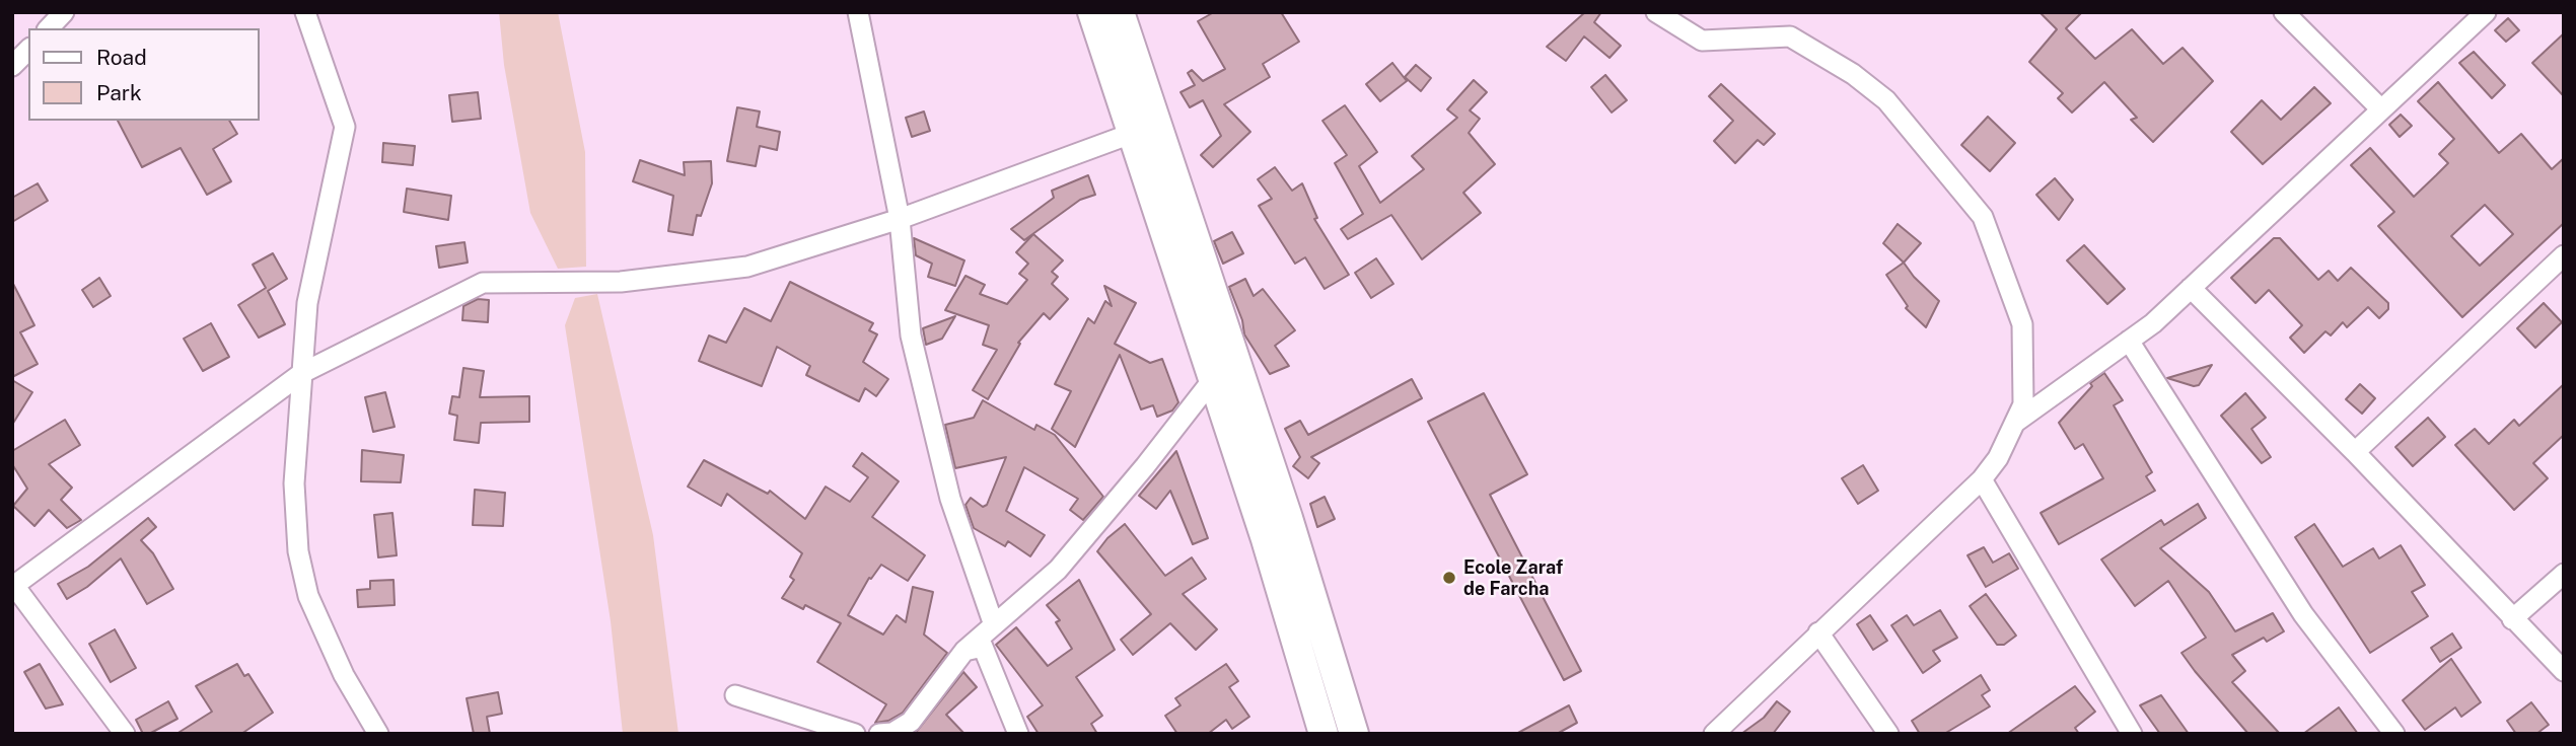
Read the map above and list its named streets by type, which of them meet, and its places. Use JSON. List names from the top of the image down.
{
  "places": ["Ecole Zaraf de Farcha"],
  "legend": ["Road", "Park"]
}
